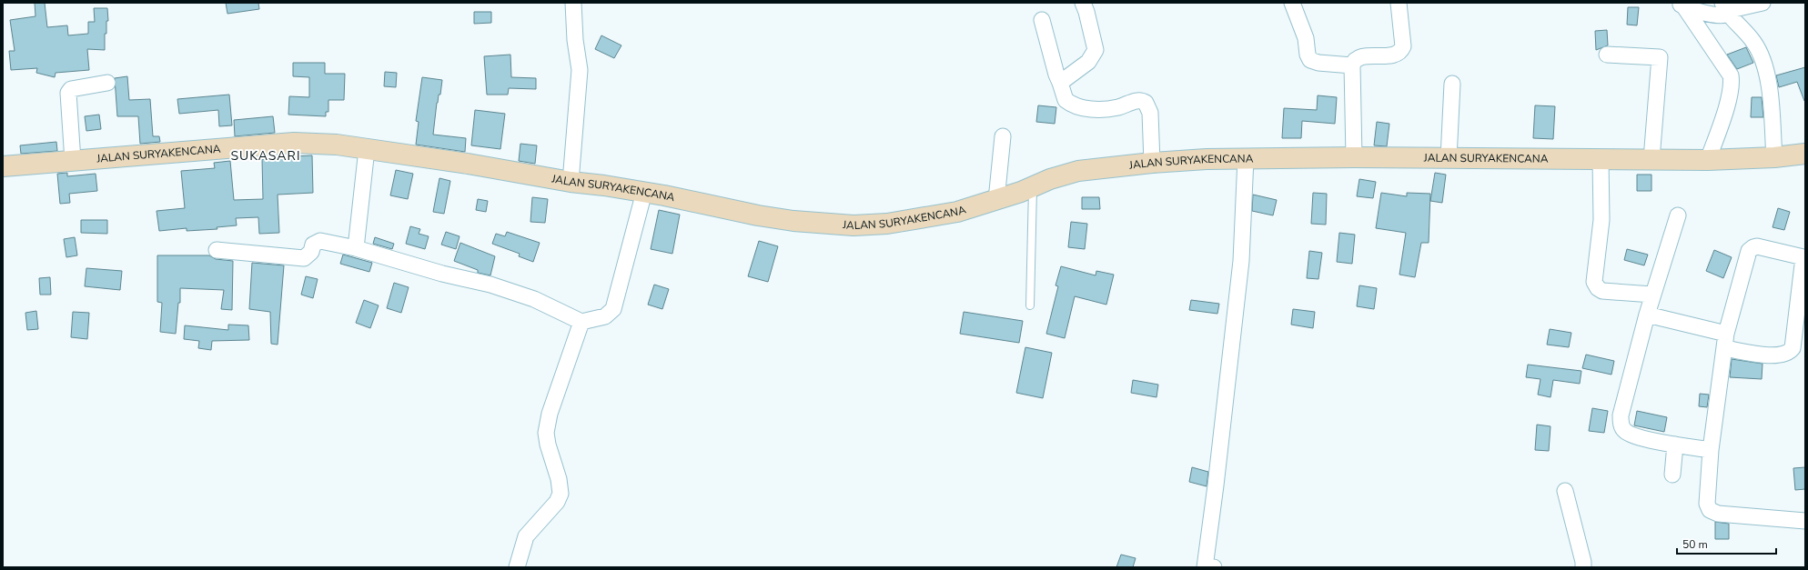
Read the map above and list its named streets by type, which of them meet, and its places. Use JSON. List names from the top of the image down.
{
  "streets": {
    "street": ["JALAN SURYAKENCANA"]
  },
  "districts": ["SUKASARI"],
  "scale_bar": "50 m"
}
